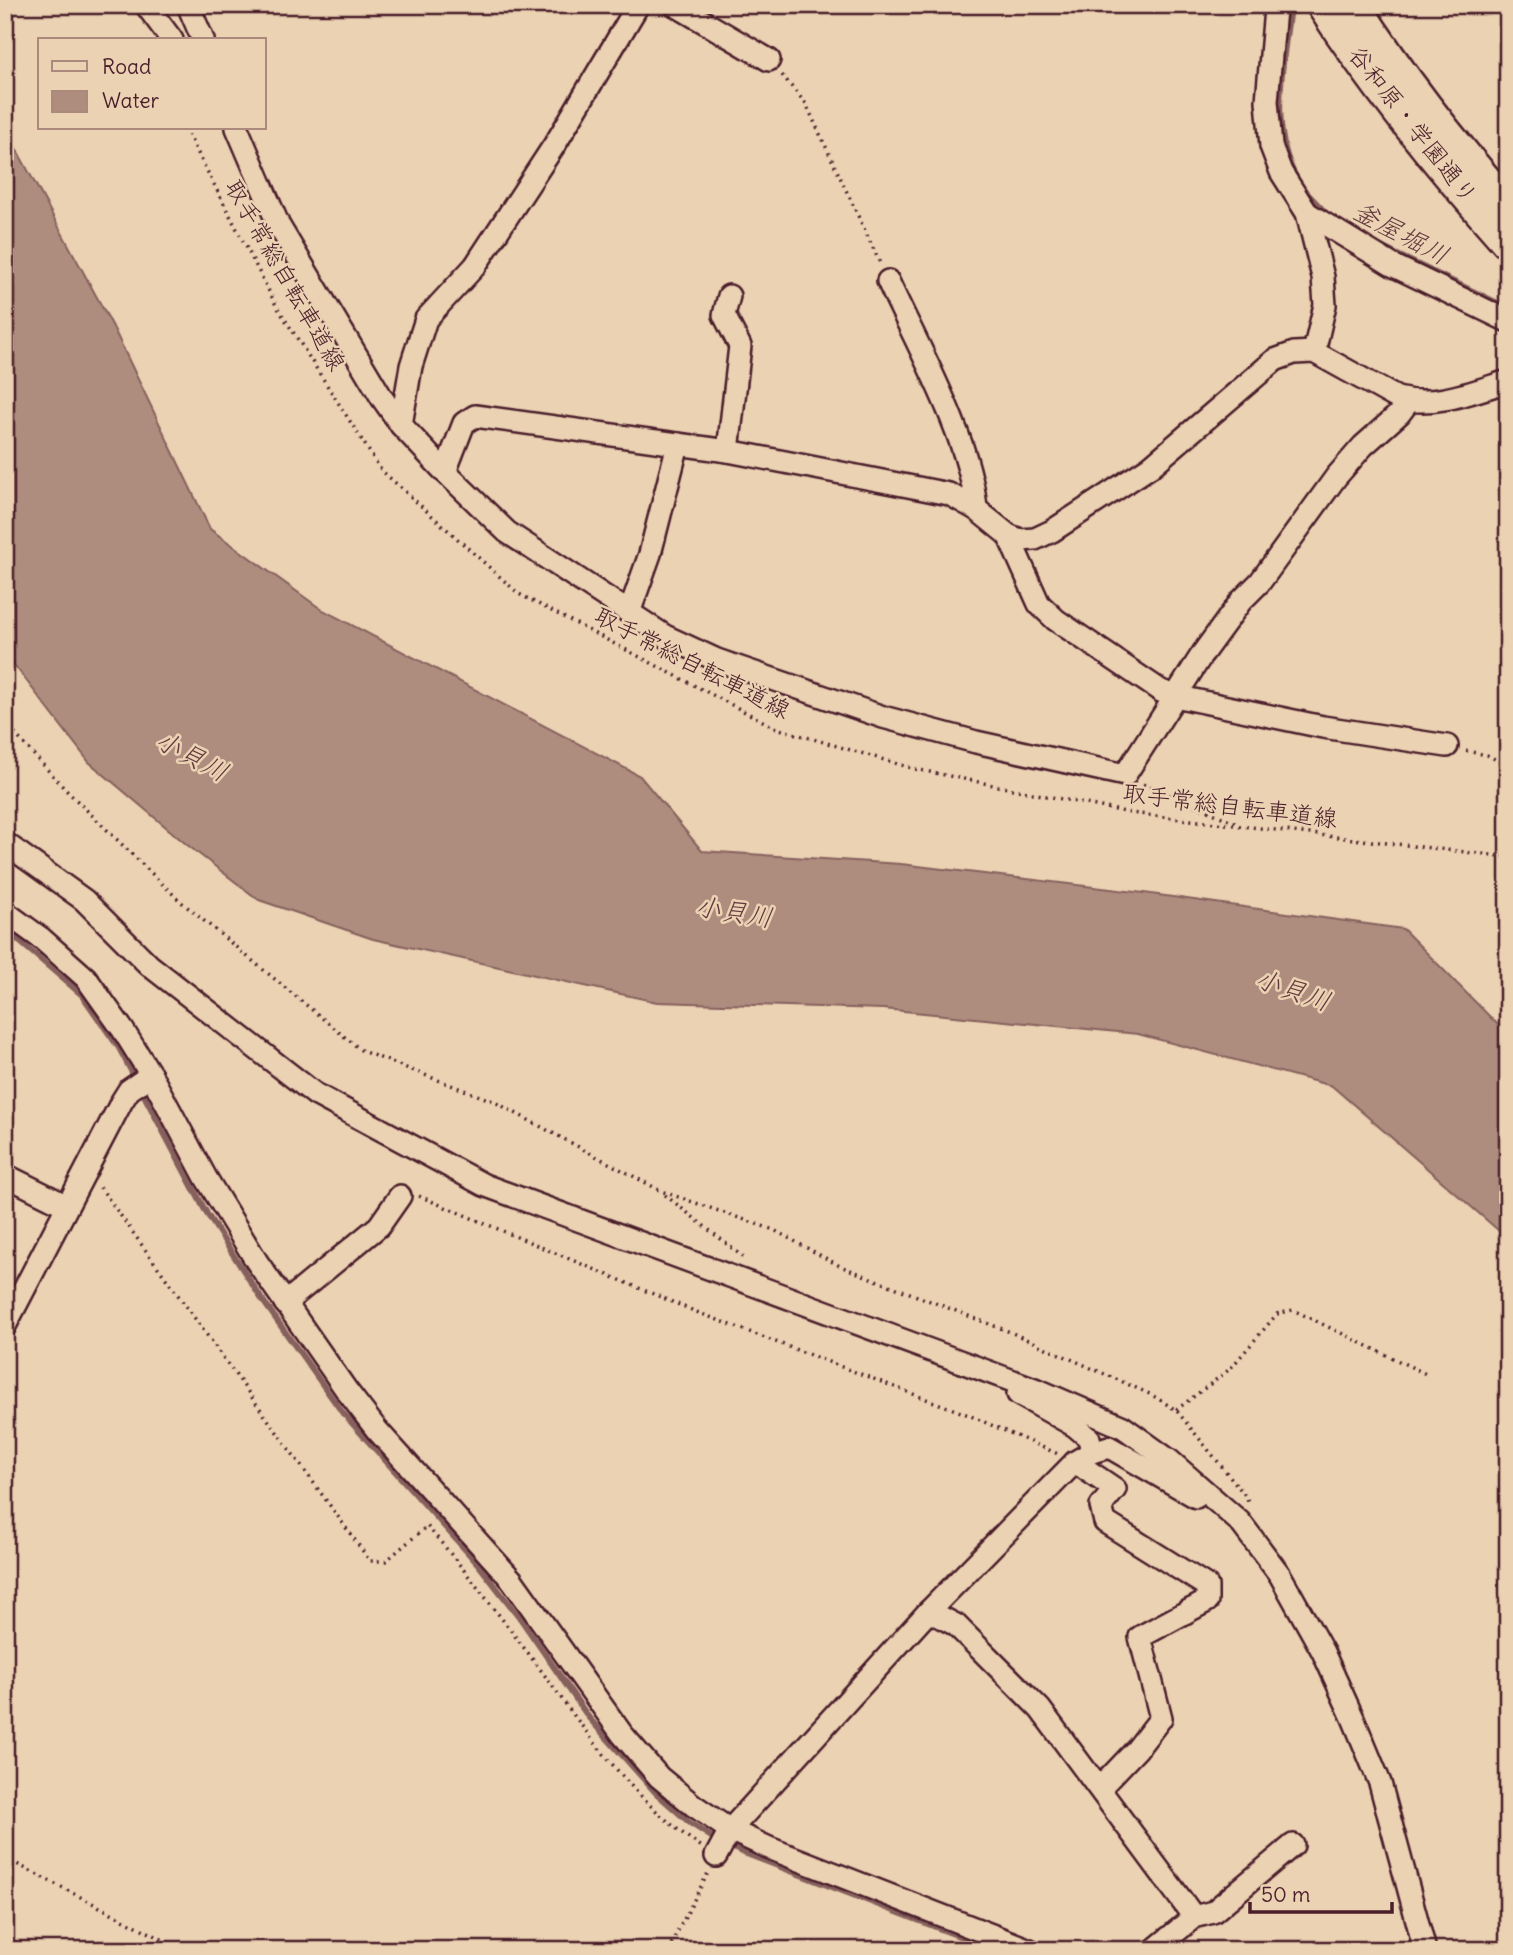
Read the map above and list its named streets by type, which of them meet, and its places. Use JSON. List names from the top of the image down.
{
  "streets": {
    "highway": ["谷和原・学園通り"],
    "path": ["取手常総自転車道線"]
  },
  "water": ["釜屋堀川", "小貝川"],
  "legend": ["Road", "Water"],
  "scale_bar": "50 m"
}
